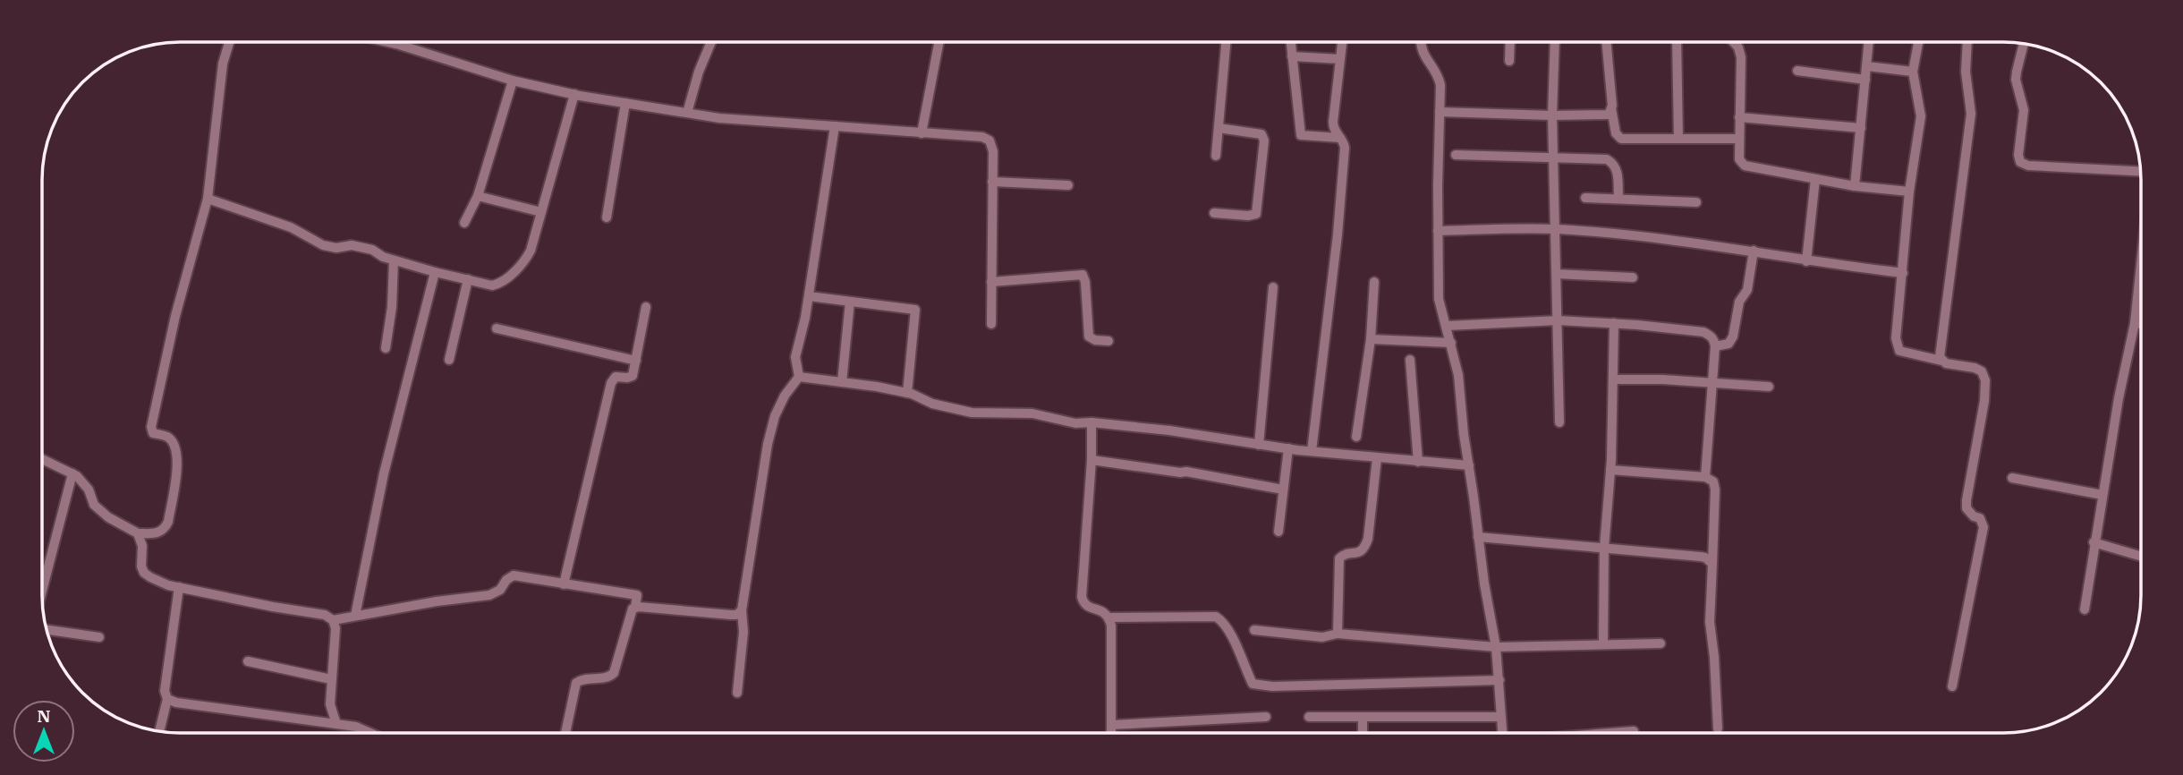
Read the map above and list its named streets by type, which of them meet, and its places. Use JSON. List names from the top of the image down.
{
  "north": "top"
}
